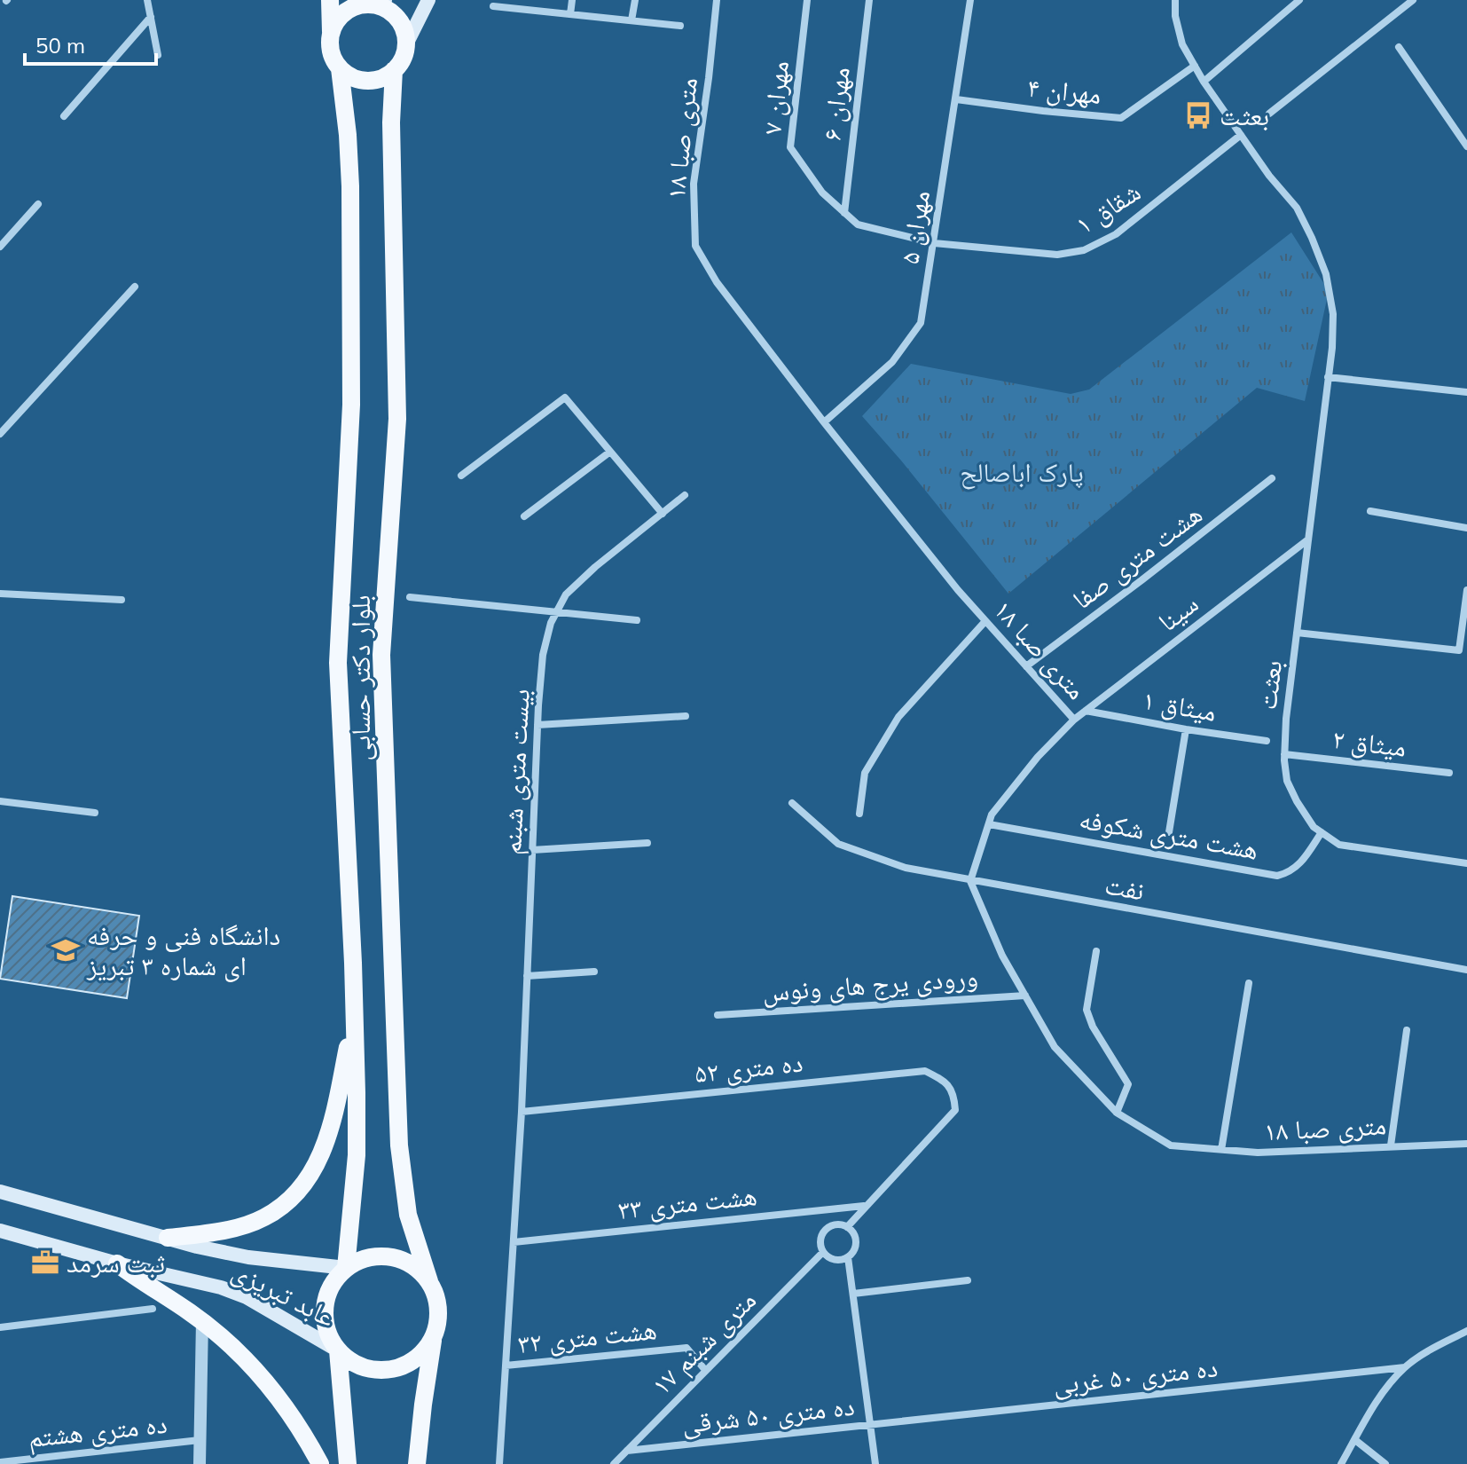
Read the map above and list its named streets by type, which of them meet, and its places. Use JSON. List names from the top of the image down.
{
  "streets": {
    "main road": ["بلوار دکتر حسابی", "عابد تبریزی"],
    "street": [
      "مهران ۴",
      "مهران ۷",
      "مهران ۶",
      "متری صبا ۱۸",
      "شقاق ۱",
      "مهران ۵",
      "هشت متری صفا",
      "سینا",
      "بعثت",
      "میثاق ۱",
      "میثاق ۲",
      "بیست متری شبنم",
      "هشت متری شکوفه",
      "نفت",
      "ورودی یرج های ونوس",
      "ده متری ۵۲",
      "هشت متری ۳۳",
      "هشت متری ۳۲",
      "۱۷ متری شبنم",
      "ده متری ۵۰ غربی",
      "ده متری ۵۰ شرقی",
      "ده متری هشتم"
    ]
  },
  "crossings": [
    ["مهران ۴", "مهران ۵"],
    ["مهران ۴", "بعثت"],
    ["مهران ۷", "مهران ۶"],
    ["مهران ۷", "شقاق ۱"],
    ["مهران ۷", "مهران ۵"],
    ["متری صبا ۱۸", "مهران ۵"],
    ["متری صبا ۱۸", "هشت متری صفا"],
    ["متری صبا ۱۸", "سینا"],
    ["متری صبا ۱۸", "هشت متری شکوفه"],
    ["متری صبا ۱۸", "نفت"],
    ["متری صبا ۱۸", "ورودی یرج های ونوس"],
    ["شقاق ۱", "مهران ۵"],
    ["شقاق ۱", "بعثت"],
    ["سینا", "بعثت"],
    ["سینا", "میثاق ۱"],
    ["بلوار دکتر حسابی", "عابد تبریزی"],
    ["بعثت", "میثاق ۲"],
    ["بعثت", "هشت متری شکوفه"],
    ["بیست متری شبنم", "ده متری ۵۲"],
    ["بیست متری شبنم", "هشت متری ۳۳"],
    ["بیست متری شبنم", "هشت متری ۳۲"],
    ["ده متری ۵۲", "هشت متری ۳۳"],
    ["هشت متری ۳۲", "۱۷ متری شبنم"],
    ["۱۷ متری شبنم", "ده متری ۵۰ شرقی"],
    ["ده متری ۵۰ غربی", "ده متری ۵۰ شرقی"]
  ],
  "parks": ["پارک اباصالح"],
  "places": {
    "bus stop": ["بعثت"],
    "school or university": ["دانشگاه فنی و حرفه ای شماره ۳ تبریز"],
    "office": ["ثبت سرمد"]
  },
  "scale_bar": "50 m"
}
